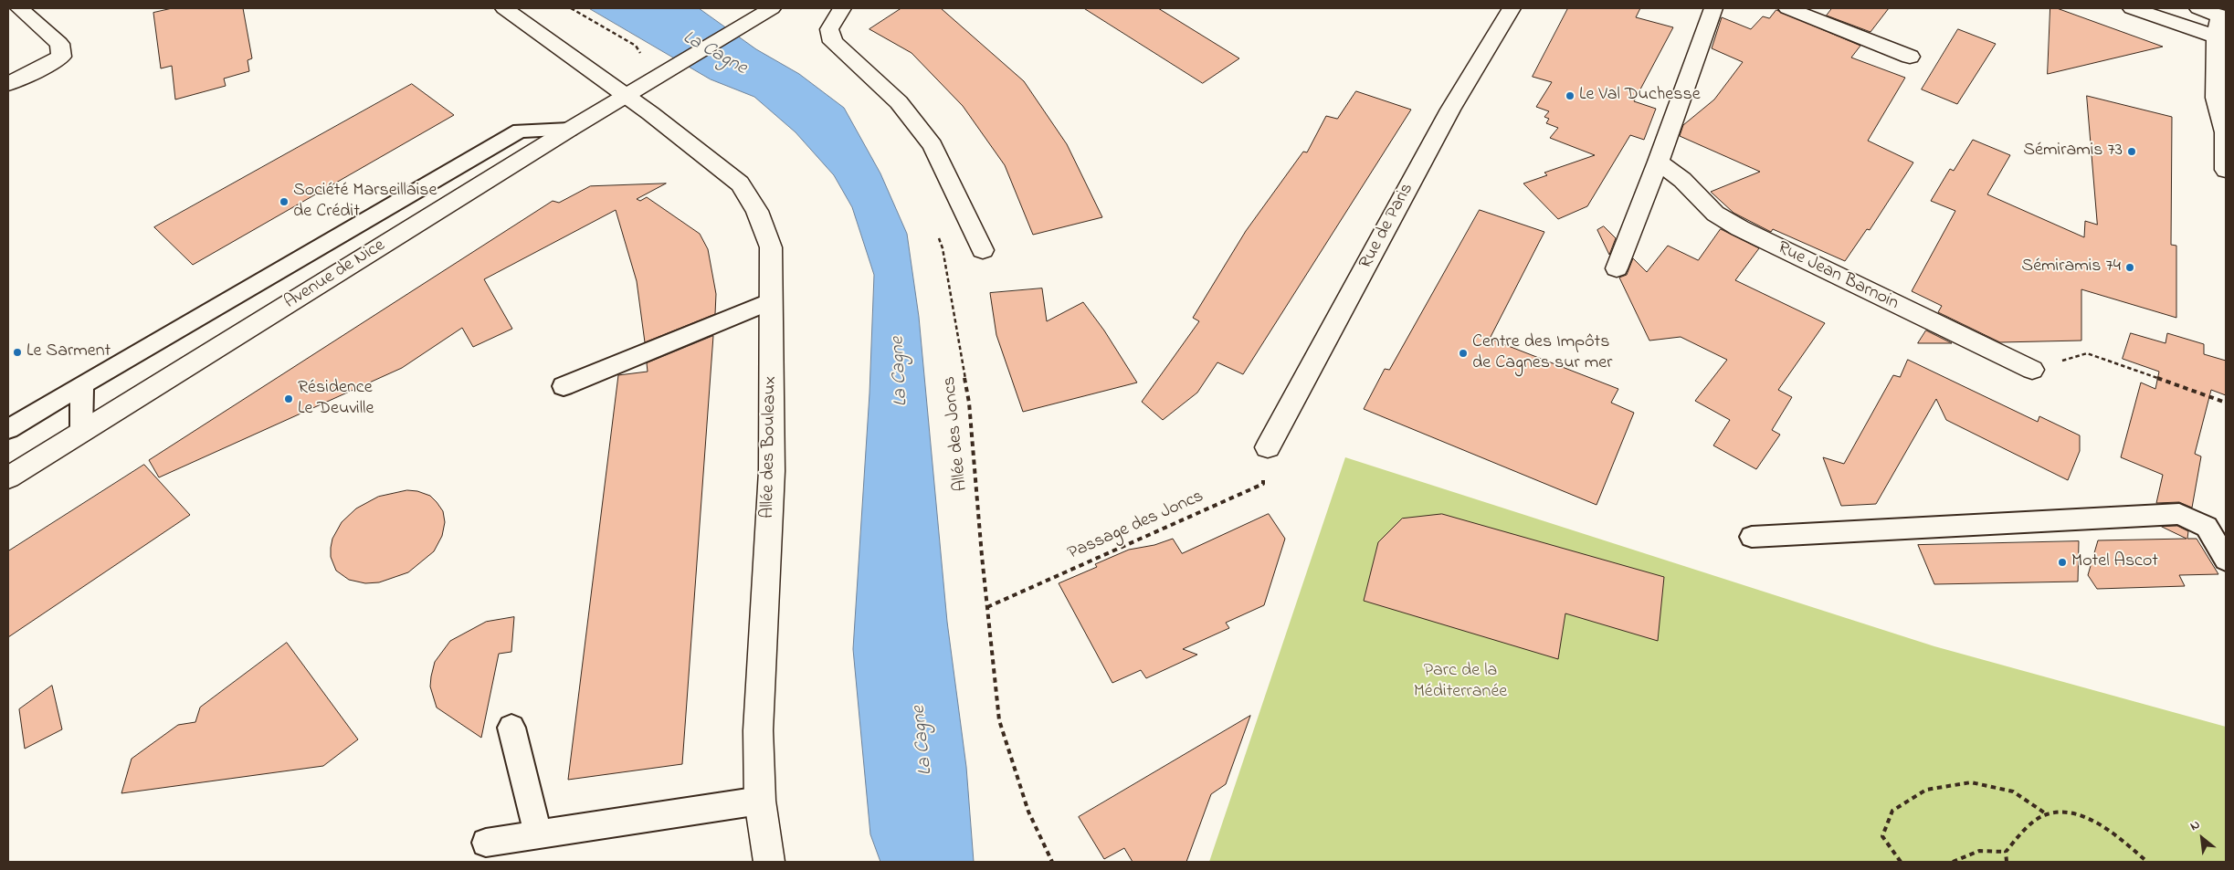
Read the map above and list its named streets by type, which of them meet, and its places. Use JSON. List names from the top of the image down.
{
  "streets": {
    "street": [
      "Rue de Paris",
      "Avenue de Nice",
      "Rue Jean Barnoin",
      "Allée des Bouleaux"
    ],
    "path": ["Allée des Joncs", "Passage des Joncs"]
  },
  "crossings": [
    ["Rue de Paris", "Passage des Joncs"],
    ["Avenue de Nice", "Allée des Bouleaux"],
    ["Allée des Joncs", "Passage des Joncs"]
  ],
  "water": ["La Cagne"],
  "parks": ["Parc de la Méditerranée"],
  "places": [
    "Le Val Duchesse",
    "Sémiramis 73",
    "Société Marseillaise de Crédit",
    "Sémiramis 74",
    "Le Sarment",
    "Centre des Impôts de Cagnes sur mer",
    "Résidence Le Deuville",
    "Motel Ascot"
  ],
  "north": "top left"
}
